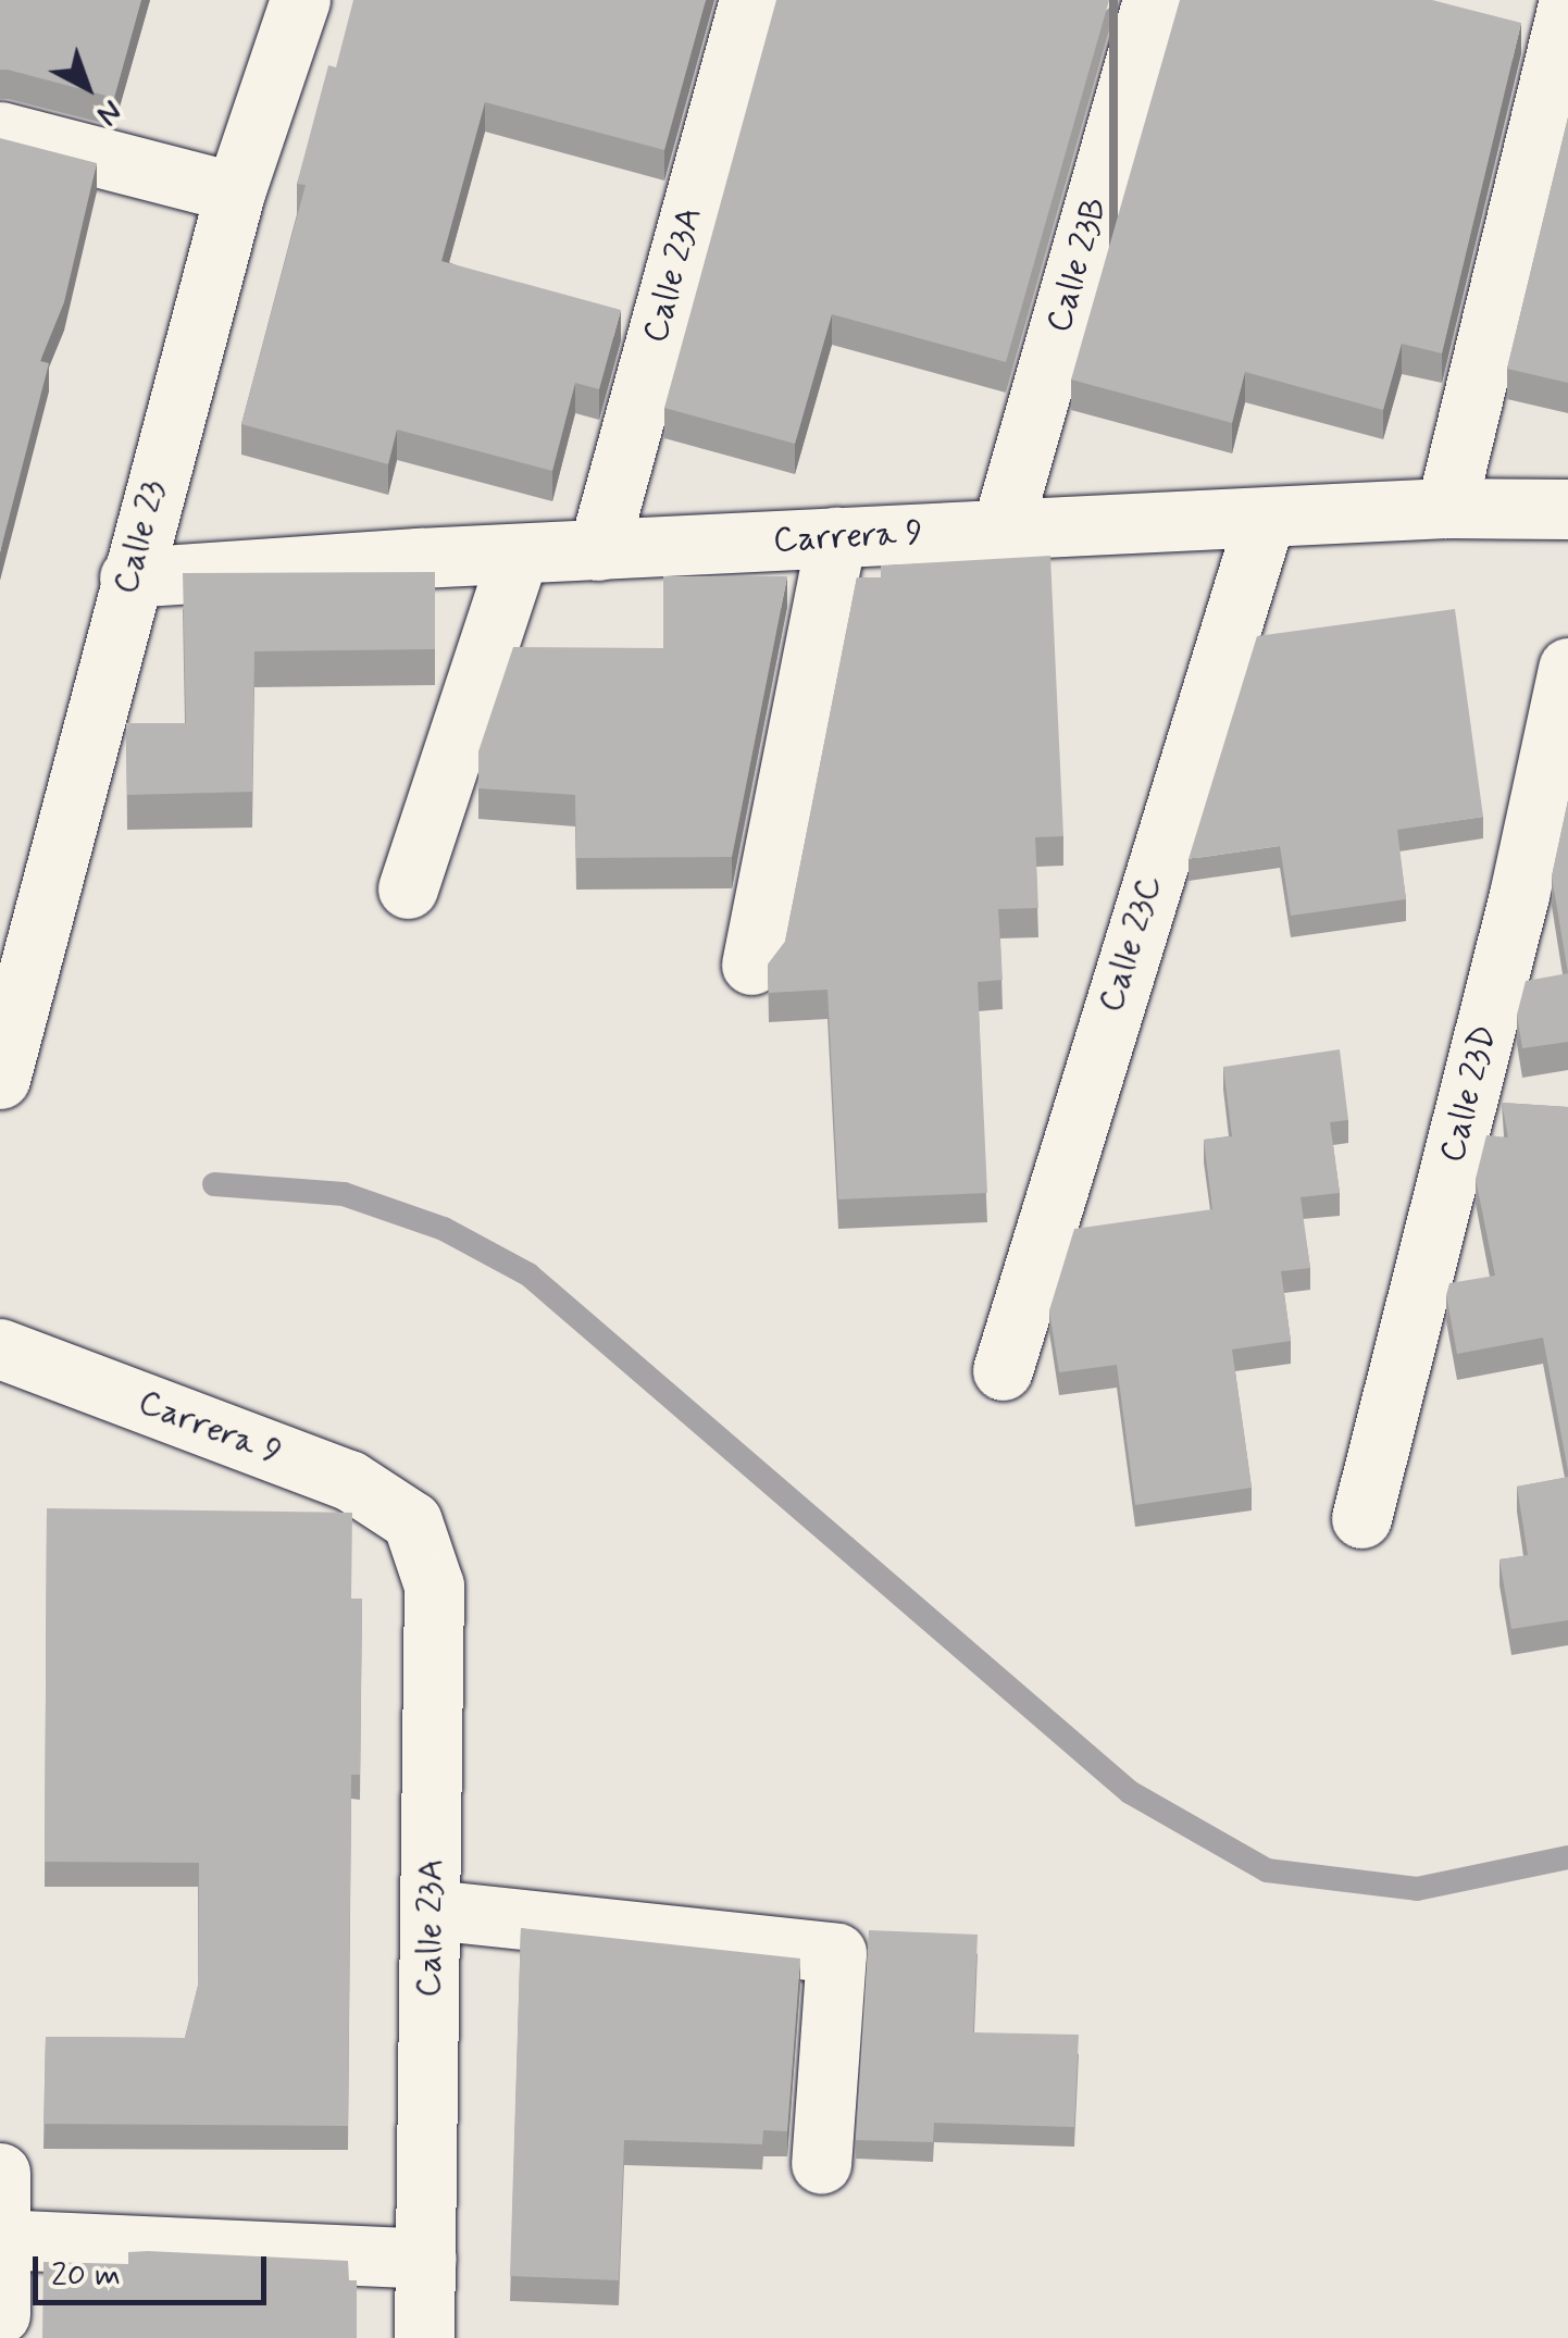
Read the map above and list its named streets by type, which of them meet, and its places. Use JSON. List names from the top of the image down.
{
  "streets": {
    "street": [
      "Calle 23B",
      "Calle 23A",
      "Calle 23",
      "Carrera 9",
      "Calle 23C",
      "Calle 23D"
    ]
  },
  "crossings": [
    ["Calle 23B", "Carrera 9"],
    ["Calle 23A", "Carrera 9"],
    ["Calle 23", "Carrera 9"],
    ["Carrera 9", "Calle 23C"]
  ],
  "scale_bar": "20 m",
  "north": "bottom right"
}
